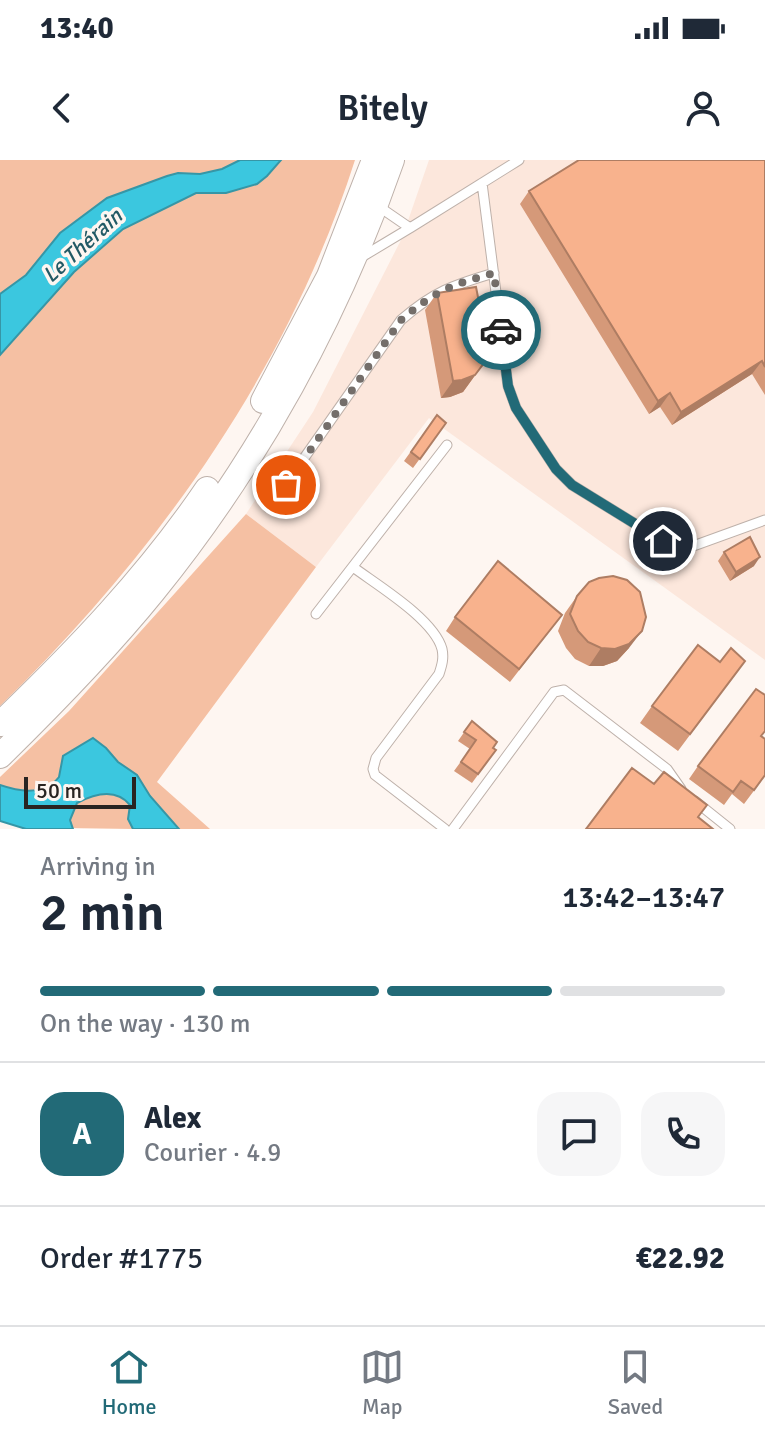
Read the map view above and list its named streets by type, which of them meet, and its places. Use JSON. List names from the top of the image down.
{
  "water": ["Le Thérain"],
  "scale_bar": "50 m",
  "page": {
    "status": "13:40",
    "header": "Bitely",
    "scale": "50 m",
    "heading": ["2 min", "Arriving in", "13:42–13:47"],
    "panel": [
      "Alex",
      "Courier · 4.9",
      "Order #1775",
      "€22.92"
    ],
    "bar": "On the way · 130 m",
    "round": "A",
    "tabs": ["Home", "Map", "Saved"]
  }
}
